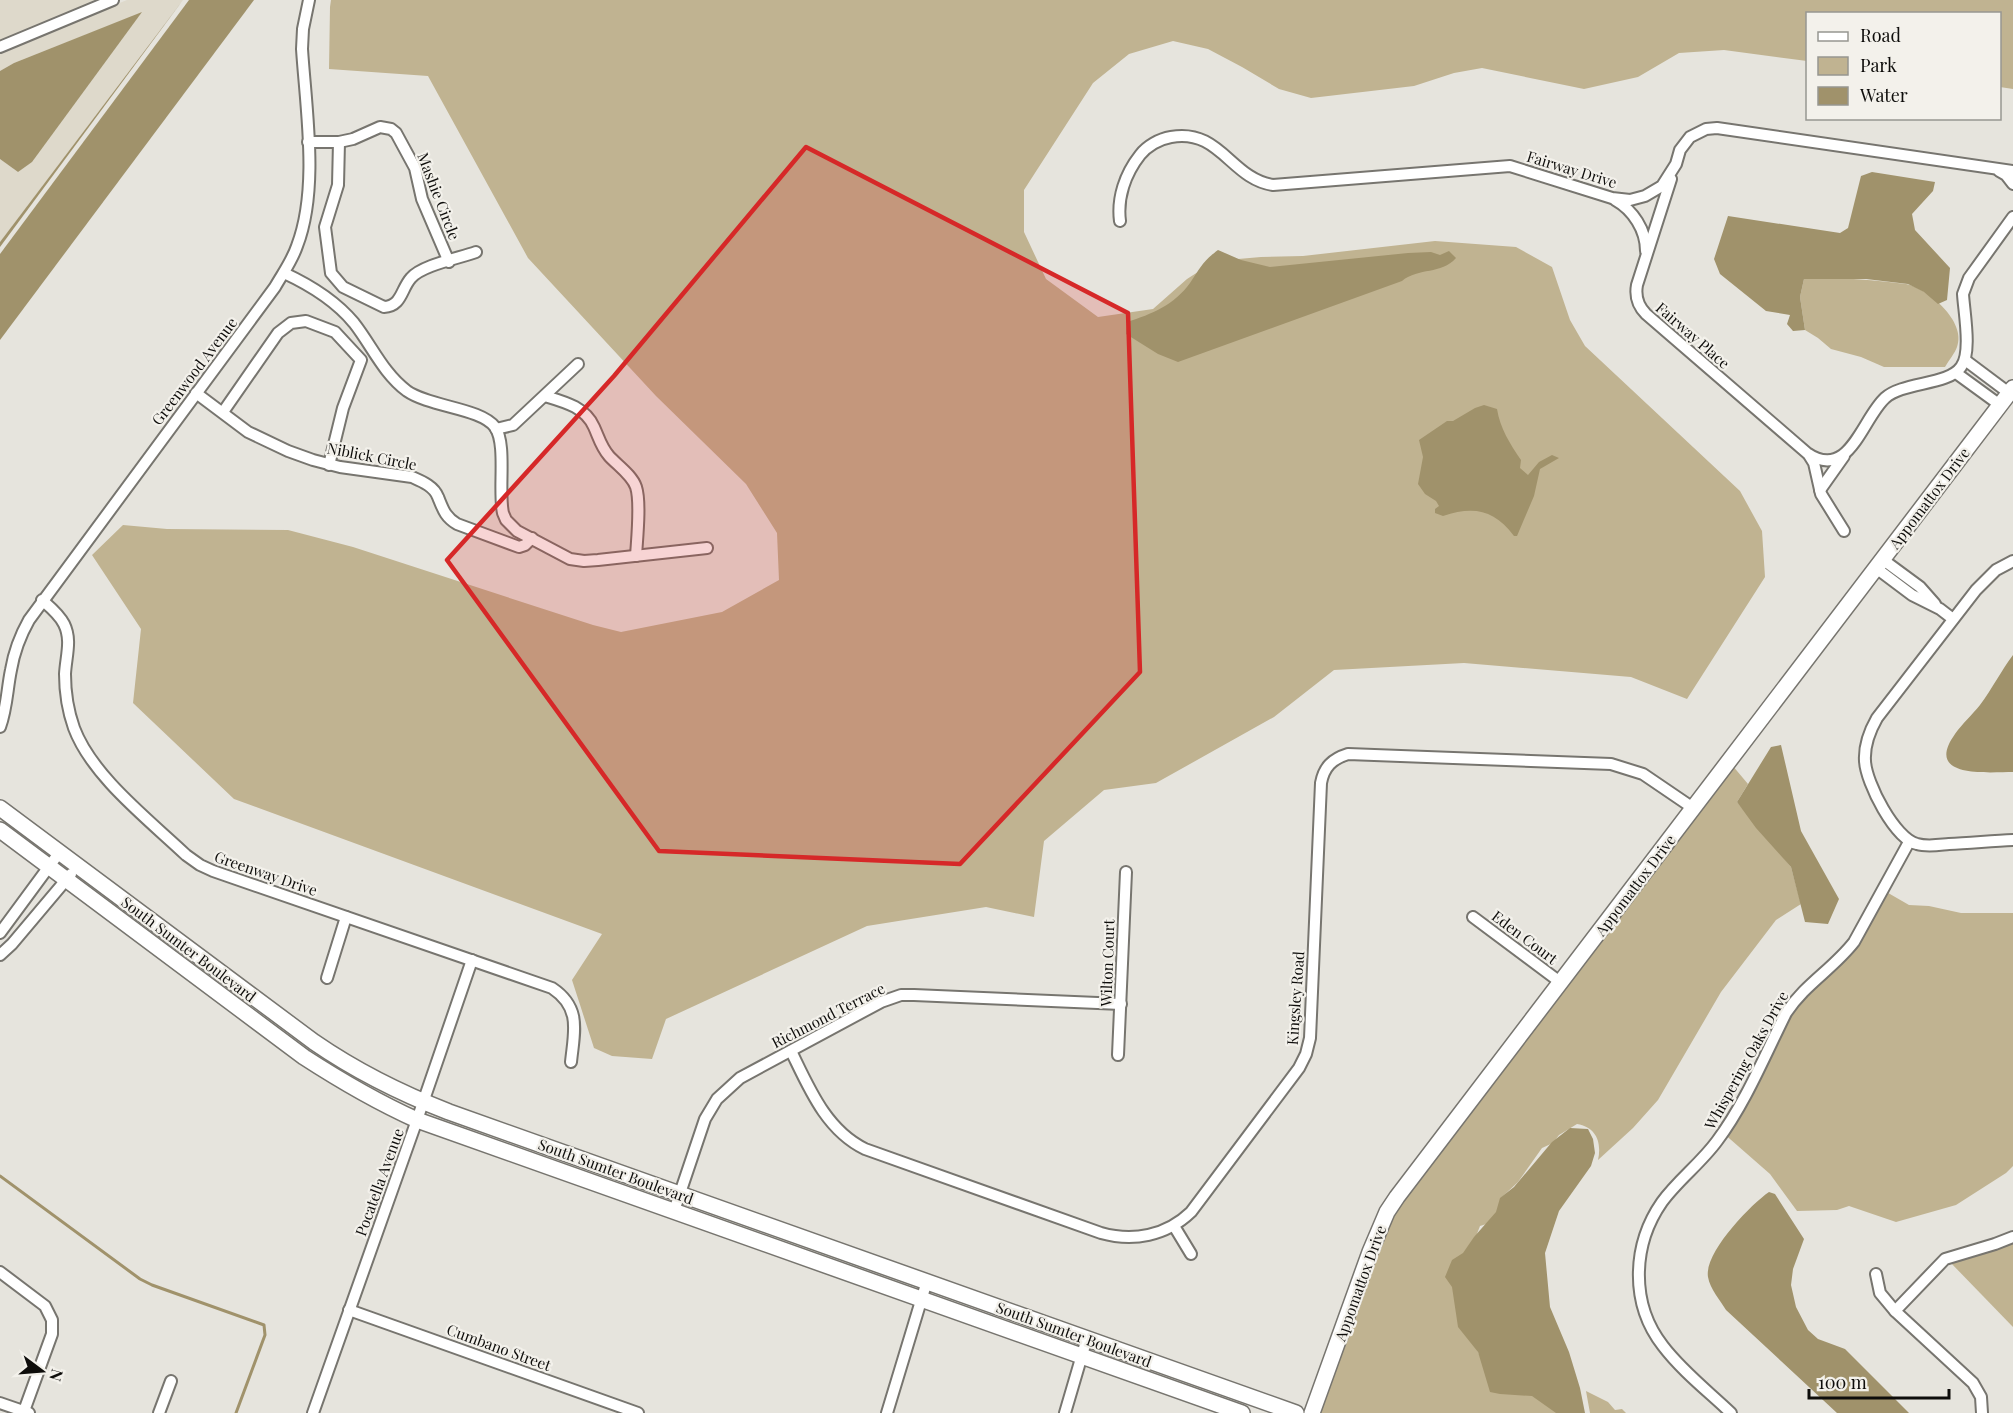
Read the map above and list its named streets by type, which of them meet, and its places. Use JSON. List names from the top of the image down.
{
  "streets": {
    "main road": ["Appomattox Drive", "South Sumter Boulevard"],
    "street": [
      "Fairway Drive",
      "Mashie Circle",
      "Fairway Place",
      "Greenwood Avenue",
      "Niblick Circle",
      "Greenway Drive",
      "Eden Court",
      "Wilton Court",
      "Kingsley Road",
      "Richmond Terrace",
      "Whispering Oaks Drive",
      "Pocatella Avenue",
      "Cumbano Street"
    ]
  },
  "crossings": [
    ["Fairway Drive", "Fairway Place"],
    ["Mashie Circle", "Greenwood Avenue"],
    ["Greenwood Avenue", "Niblick Circle"],
    ["Greenwood Avenue", "Greenway Drive"],
    ["Appomattox Drive", "Eden Court"],
    ["Appomattox Drive", "Kingsley Road"],
    ["Greenway Drive", "Pocatella Avenue"],
    ["South Sumter Boulevard", "Richmond Terrace"],
    ["South Sumter Boulevard", "Pocatella Avenue"],
    ["Wilton Court", "Richmond Terrace"],
    ["Kingsley Road", "Richmond Terrace"],
    ["Pocatella Avenue", "Cumbano Street"]
  ],
  "legend": ["Road", "Park", "Water"],
  "scale_bar": "100 m",
  "north": "right"
}
